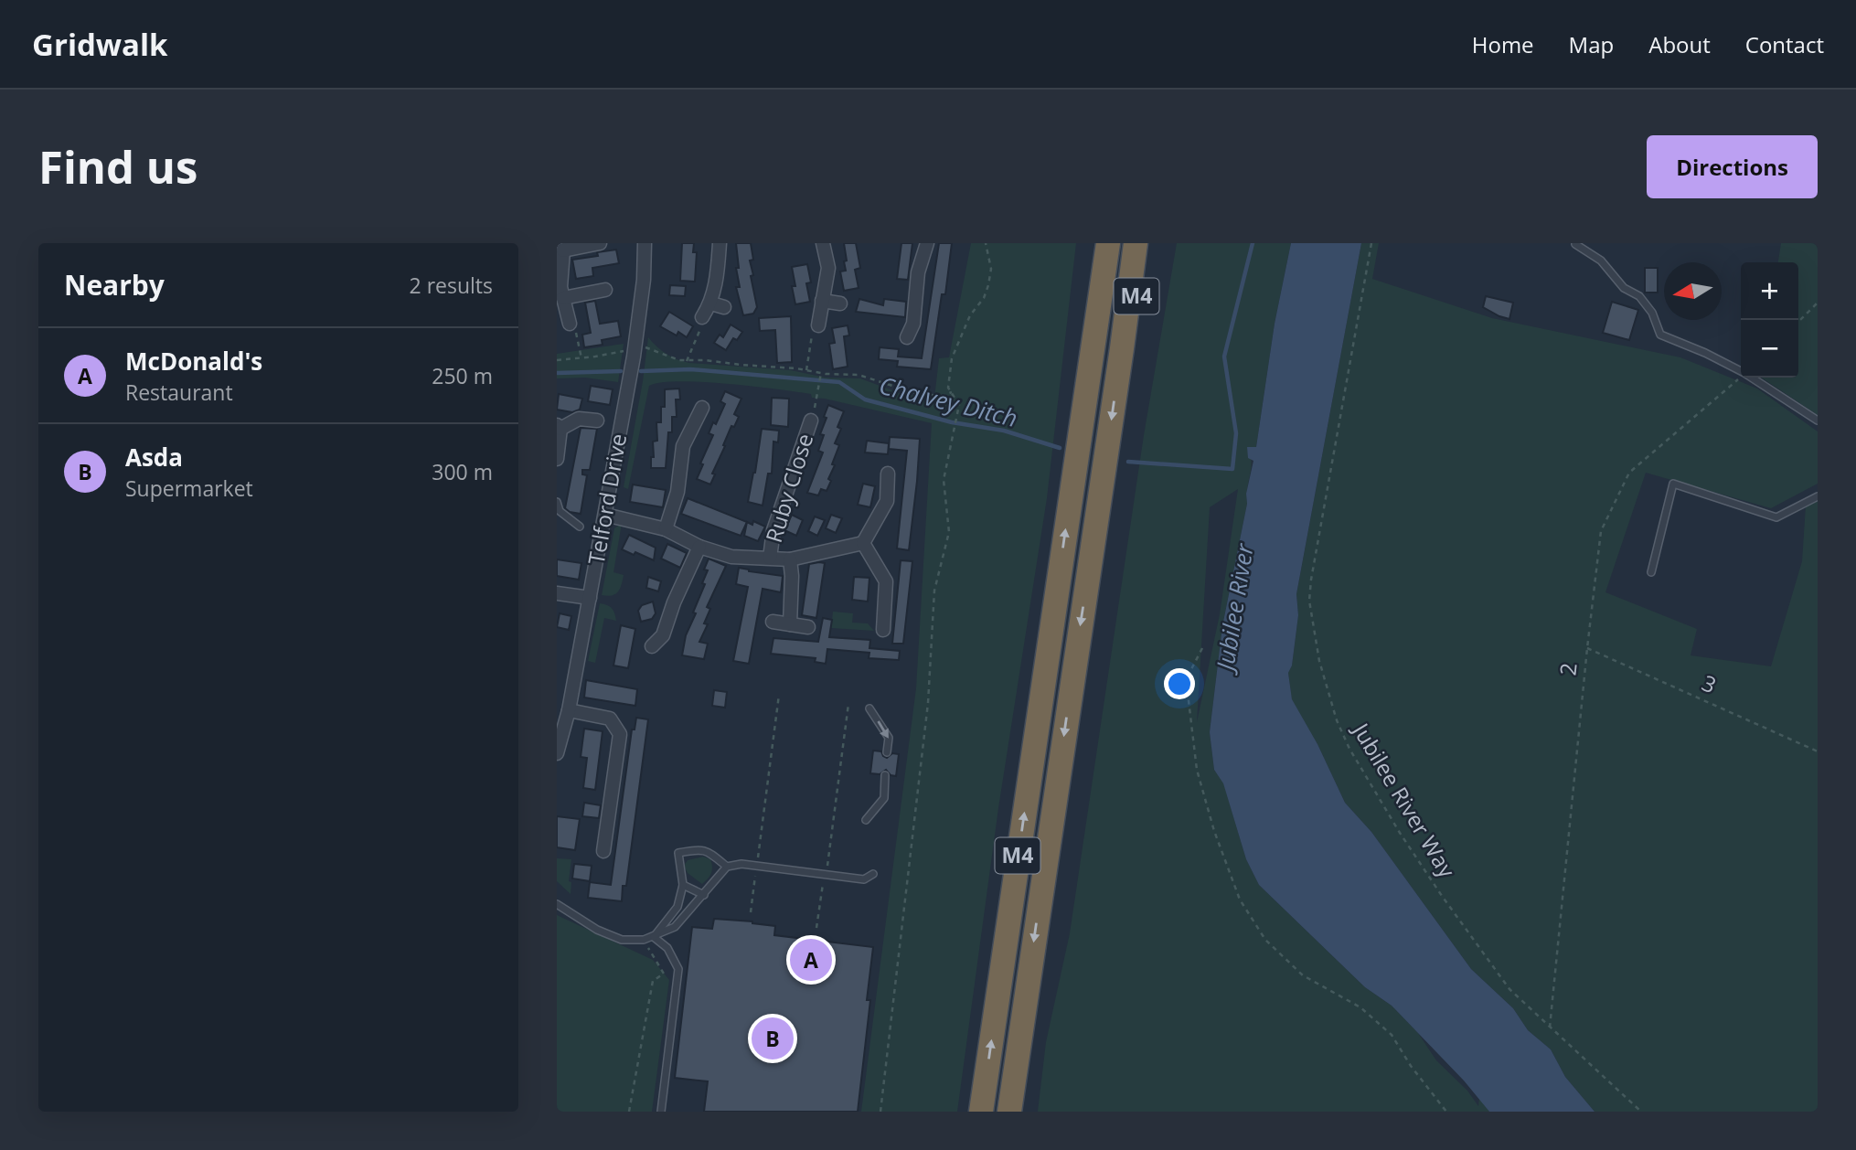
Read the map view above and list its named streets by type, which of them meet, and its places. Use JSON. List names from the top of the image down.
{
  "streets": {
    "highway": ["M4"],
    "street": ["Ruby Close", "Telford Drive"],
    "path": ["2", "3", "Jubilee River Way"]
  },
  "crossings": [
    ["2", "3"],
    ["2", "Jubilee River Way"]
  ],
  "water": ["Chalvey Ditch", "Jubilee River"],
  "north": "left",
  "page": {
    "header": "Gridwalk",
    "nav": [
      "Home",
      "Map",
      "About",
      "Contact"
    ],
    "buttons": "Directions",
    "title": "Find us",
    "heading": ["Nearby", "2 results"],
    "map_buttons": ["+", "−"],
    "list": [
      {
        "mark": "A",
        "name": "McDonald's",
        "note": "Restaurant",
        "value": "250 m"
      },
      {
        "mark": "B",
        "name": "Asda",
        "note": "Supermarket",
        "value": "300 m"
      }
    ],
    "pins": ["A", "B"]
  }
}
